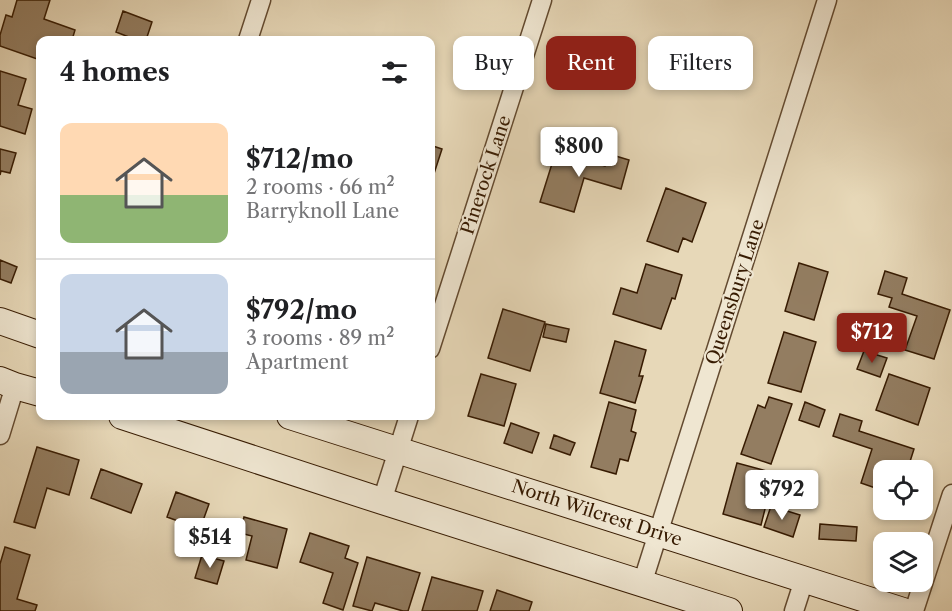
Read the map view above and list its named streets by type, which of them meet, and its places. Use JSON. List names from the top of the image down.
{
  "streets": {
    "main road": ["North Wilcrest Drive"],
    "street": ["Pinerock Lane", "Queensbury Lane"]
  },
  "crossings": [
    ["Queensbury Lane", "North Wilcrest Drive"]
  ],
  "page": {
    "chip": ["Buy", "Rent", "Filters"],
    "heading": "4 homes",
    "list": [
      {
        "name": "$712/mo",
        "note": "2 rooms · 66 m² · Barryknoll Lane"
      },
      {
        "name": "$792/mo",
        "note": "3 rooms · 89 m² · Apartment"
      }
    ],
    "price": [
      "$800",
      "$712",
      "$792",
      "$514"
    ]
  }
}
